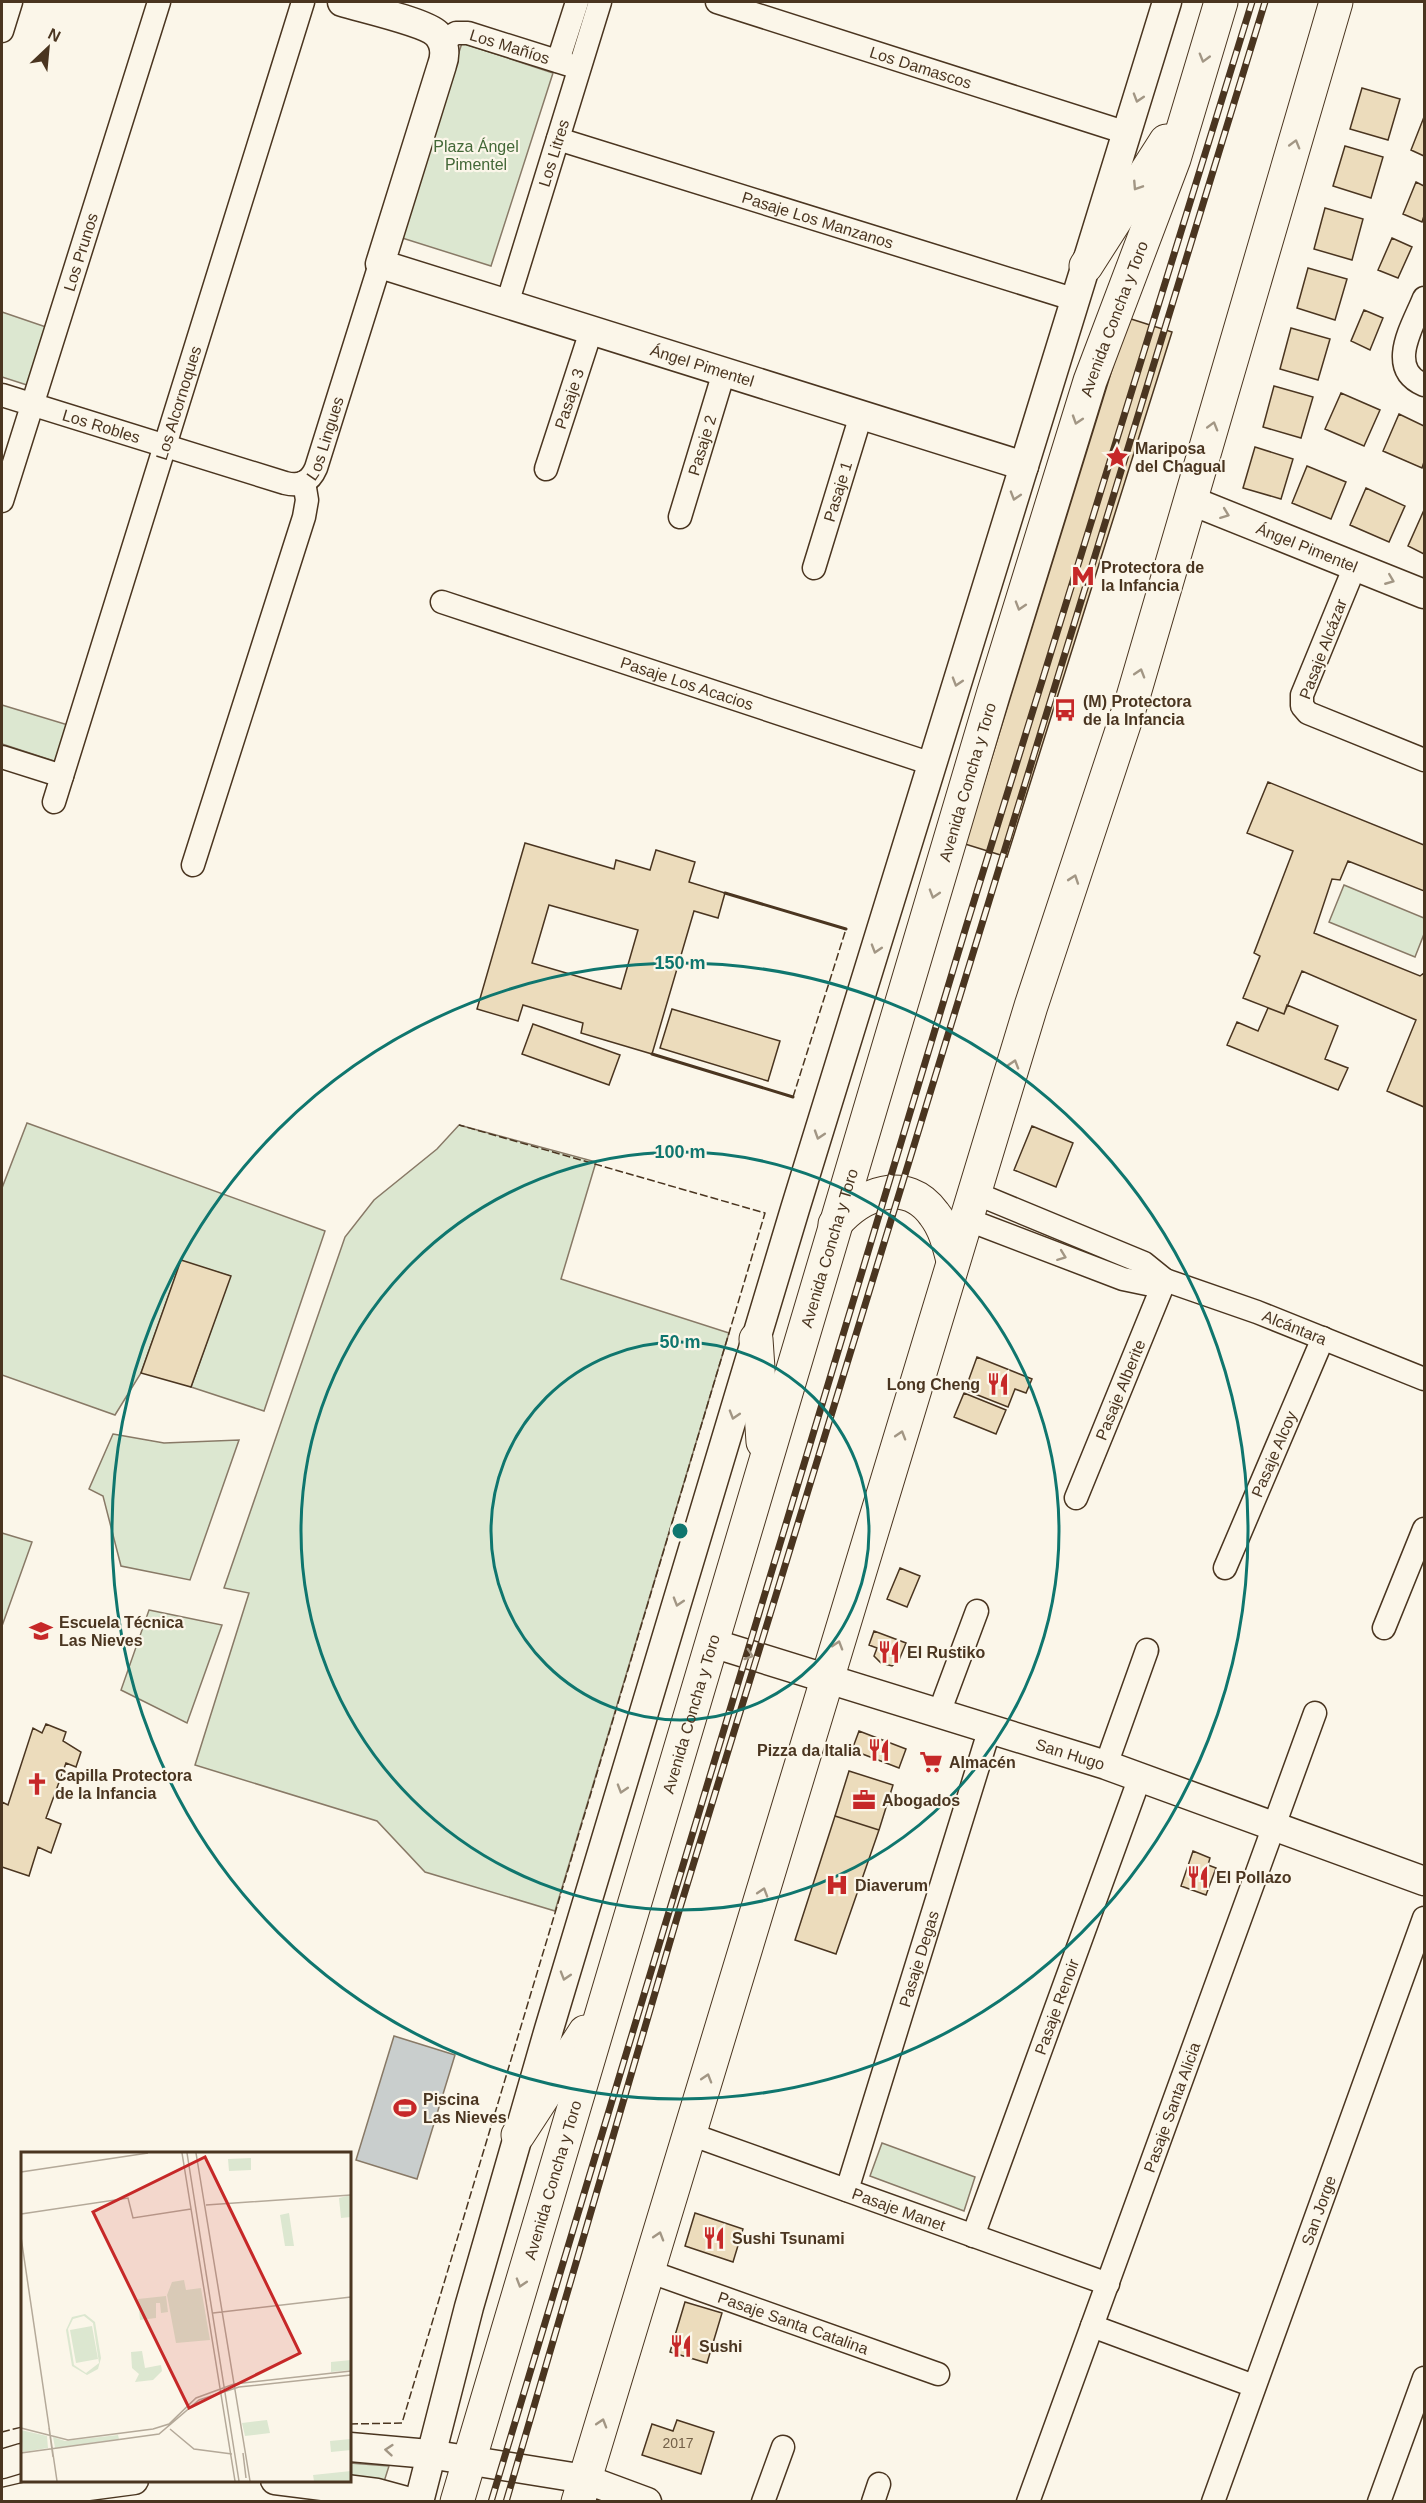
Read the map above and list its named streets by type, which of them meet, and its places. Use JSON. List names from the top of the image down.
{
  "streets": {
    "main road": ["Avenida Concha y Toro"],
    "street": [
      "Los Mañíos",
      "Los Damascos",
      "Los Litres",
      "Pasaje Los Manzanos",
      "Los Prunos",
      "Ángel Pimentel",
      "Pasaje 3",
      "Los Alcornoques",
      "Los Robles",
      "Los Lingues",
      "Pasaje 2",
      "Pasaje 1",
      "Pasaje Alcázar",
      "Pasaje Los Acacios",
      "Alcántara",
      "Pasaje Alberite",
      "Pasaje Alcoy",
      "San Hugo",
      "Pasaje Degas",
      "Pasaje Renoir",
      "Pasaje Santa Alicia",
      "Pasaje Manet",
      "San Jorge",
      "Pasaje Santa Catalina"
    ]
  },
  "crossings": [
    ["Los Mañíos", "Los Litres"],
    ["Los Mañíos", "Los Lingues"],
    ["Los Litres", "Pasaje Los Manzanos"],
    ["Los Litres", "Ángel Pimentel"],
    ["Los Prunos", "Los Robles"],
    ["Avenida Concha y Toro", "San Hugo"],
    ["Ángel Pimentel", "Pasaje 3"],
    ["Ángel Pimentel", "Los Lingues"],
    ["Ángel Pimentel", "Pasaje 2"],
    ["Ángel Pimentel", "Pasaje 1"],
    ["Ángel Pimentel", "Pasaje Alcázar"],
    ["Los Alcornoques", "Los Robles"],
    ["Los Robles", "Los Lingues"],
    ["Alcántara", "Pasaje Alberite"],
    ["Alcántara", "Pasaje Alcoy"],
    ["San Hugo", "Pasaje Degas"],
    ["San Hugo", "Pasaje Renoir"],
    ["San Hugo", "Pasaje Santa Alicia"],
    ["Pasaje Degas", "Pasaje Manet"],
    ["Pasaje Renoir", "Pasaje Manet"],
    ["Pasaje Santa Alicia", "Pasaje Manet"]
  ],
  "parks": ["Plaza Ángel Pimentel"],
  "places": {
    "place": ["Mariposa del Chagual"],
    "metro station": ["Protectora de la Infancia"],
    "bus stop": ["(M) Protectora de la Infancia"],
    "restaurant": [
      "Long Cheng",
      "El Rustiko",
      "Pizza da Italia",
      "El Pollazo",
      "Sushi Tsunami",
      "Sushi"
    ],
    "school or university": ["Escuela Técnica Las Nieves"],
    "supermarket": ["Almacén"],
    "church": ["Capilla Protectora de la Infancia"],
    "office": ["Abogados"],
    "hospital": ["Diaverum"],
    "sports": ["Piscina Las Nieves"]
  },
  "house_numbers": ["2017"],
  "north": "top right",
  "rings": ["150 m", "100 m", "50 m"]
}
